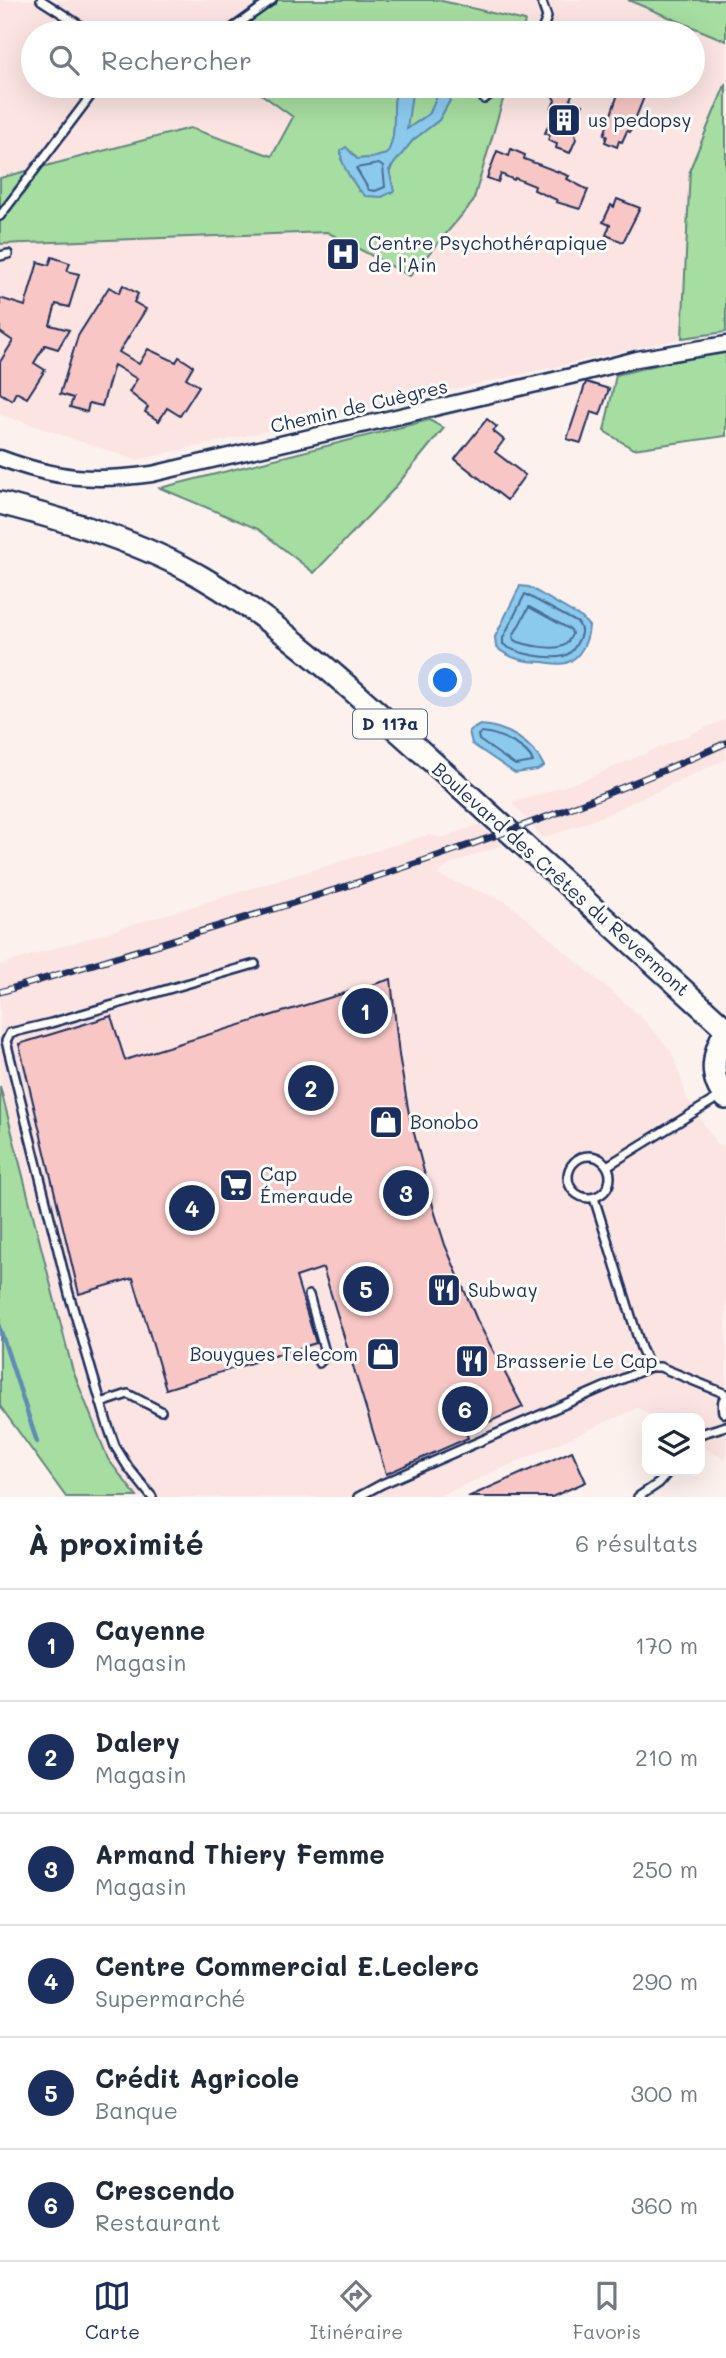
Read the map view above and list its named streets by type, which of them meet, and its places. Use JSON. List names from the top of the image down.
{
  "streets": {
    "main road": ["D 117a", "Boulevard des Crêtes du Revermont"],
    "street": ["Chemin de Cuègres"]
  },
  "places": {
    "building": ["us pedopsy"],
    "hospital": ["Centre Psychothérapique de l'Ain"],
    "shop": ["Bonobo", "Bouygues Telecom"],
    "supermarket": ["Cap Émeraude"],
    "restaurant": ["Subway", "Brasserie Le Cap"]
  },
  "page": {
    "search": "Rechercher",
    "pins": [
      "1",
      "2",
      "3",
      "4",
      "5",
      "6"
    ],
    "heading": ["À proximité", "6 résultats"],
    "list": [
      {
        "mark": "1",
        "name": "Cayenne",
        "note": "Magasin",
        "value": "170 m"
      },
      {
        "mark": "2",
        "name": "Dalery",
        "note": "Magasin",
        "value": "210 m"
      },
      {
        "mark": "3",
        "name": "Armand Thiery Femme",
        "note": "Magasin",
        "value": "250 m"
      },
      {
        "mark": "4",
        "name": "Centre Commercial E.Leclerc",
        "note": "Supermarché",
        "value": "290 m"
      },
      {
        "mark": "5",
        "name": "Crédit Agricole",
        "note": "Banque",
        "value": "300 m"
      },
      {
        "mark": "6",
        "name": "Crescendo",
        "note": "Restaurant",
        "value": "360 m"
      }
    ],
    "nav": ["Carte", "Itinéraire", "Favoris"]
  }
}
